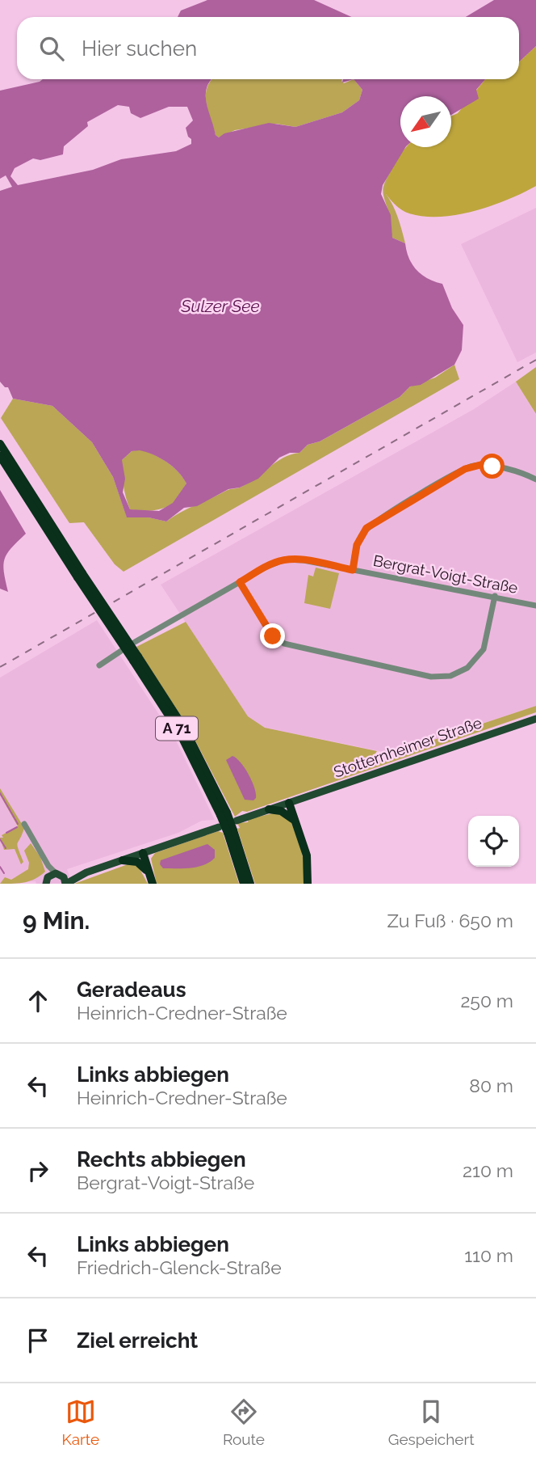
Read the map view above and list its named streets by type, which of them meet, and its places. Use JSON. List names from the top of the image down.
{
  "streets": {
    "highway": ["A 71"],
    "main road": ["Stotternheimer Straße"],
    "street": ["Bergrat-Voigt-Straße"]
  },
  "water": ["Sulzer See"],
  "north": "bottom left",
  "page": {
    "search": "Hier suchen",
    "heading": ["9 Min.", "Zu Fuß · 650 m"],
    "list": [
      ["Geradeaus", "Heinrich-Credner-Straße", "250 m"],
      ["Links abbiegen", "Heinrich-Credner-Straße", "80 m"],
      ["Rechts abbiegen", "Bergrat-Voigt-Straße", "210 m"],
      ["Links abbiegen", "Friedrich-Glenck-Straße", "110 m"],
      "Ziel erreicht"
    ],
    "nav": ["Karte", "Route", "Gespeichert"]
  }
}
